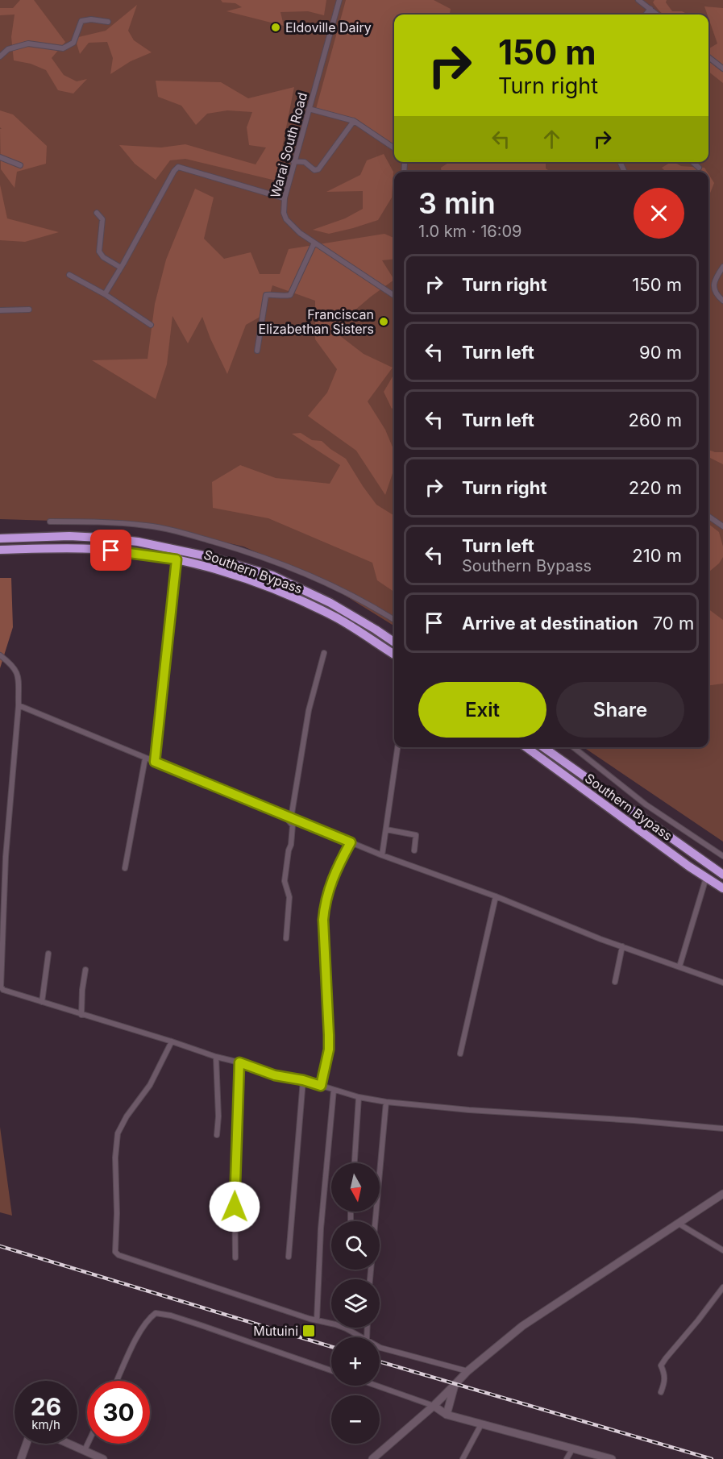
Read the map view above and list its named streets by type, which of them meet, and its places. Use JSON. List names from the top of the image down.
{
  "streets": {
    "highway": ["Southern Bypass"],
    "street": ["Warai South Road"]
  },
  "places": {
    "other": ["Eldoville Dairy", "Franciscan Elizabethan Sisters"],
    "transit": ["Mutuini"]
  },
  "north": "bottom",
  "page": {
    "turn": ["150 m", "Turn right"],
    "heading": ["3 min", "1.0 km · 16:09"],
    "list": [
      {
        "name": "Turn right",
        "value": "150 m"
      },
      {
        "name": "Turn left",
        "value": "90 m"
      },
      {
        "name": "Turn left",
        "value": "260 m"
      },
      {
        "name": "Turn right",
        "value": "220 m"
      },
      {
        "name": "Turn left",
        "note": "Southern Bypass",
        "value": "210 m"
      },
      {
        "name": "Arrive at destination",
        "value": "70 m"
      }
    ],
    "buttons": ["Exit", "Share"],
    "map_buttons": ["+", "−"],
    "speed": "26 km/h",
    "limit": "30"
  }
}
